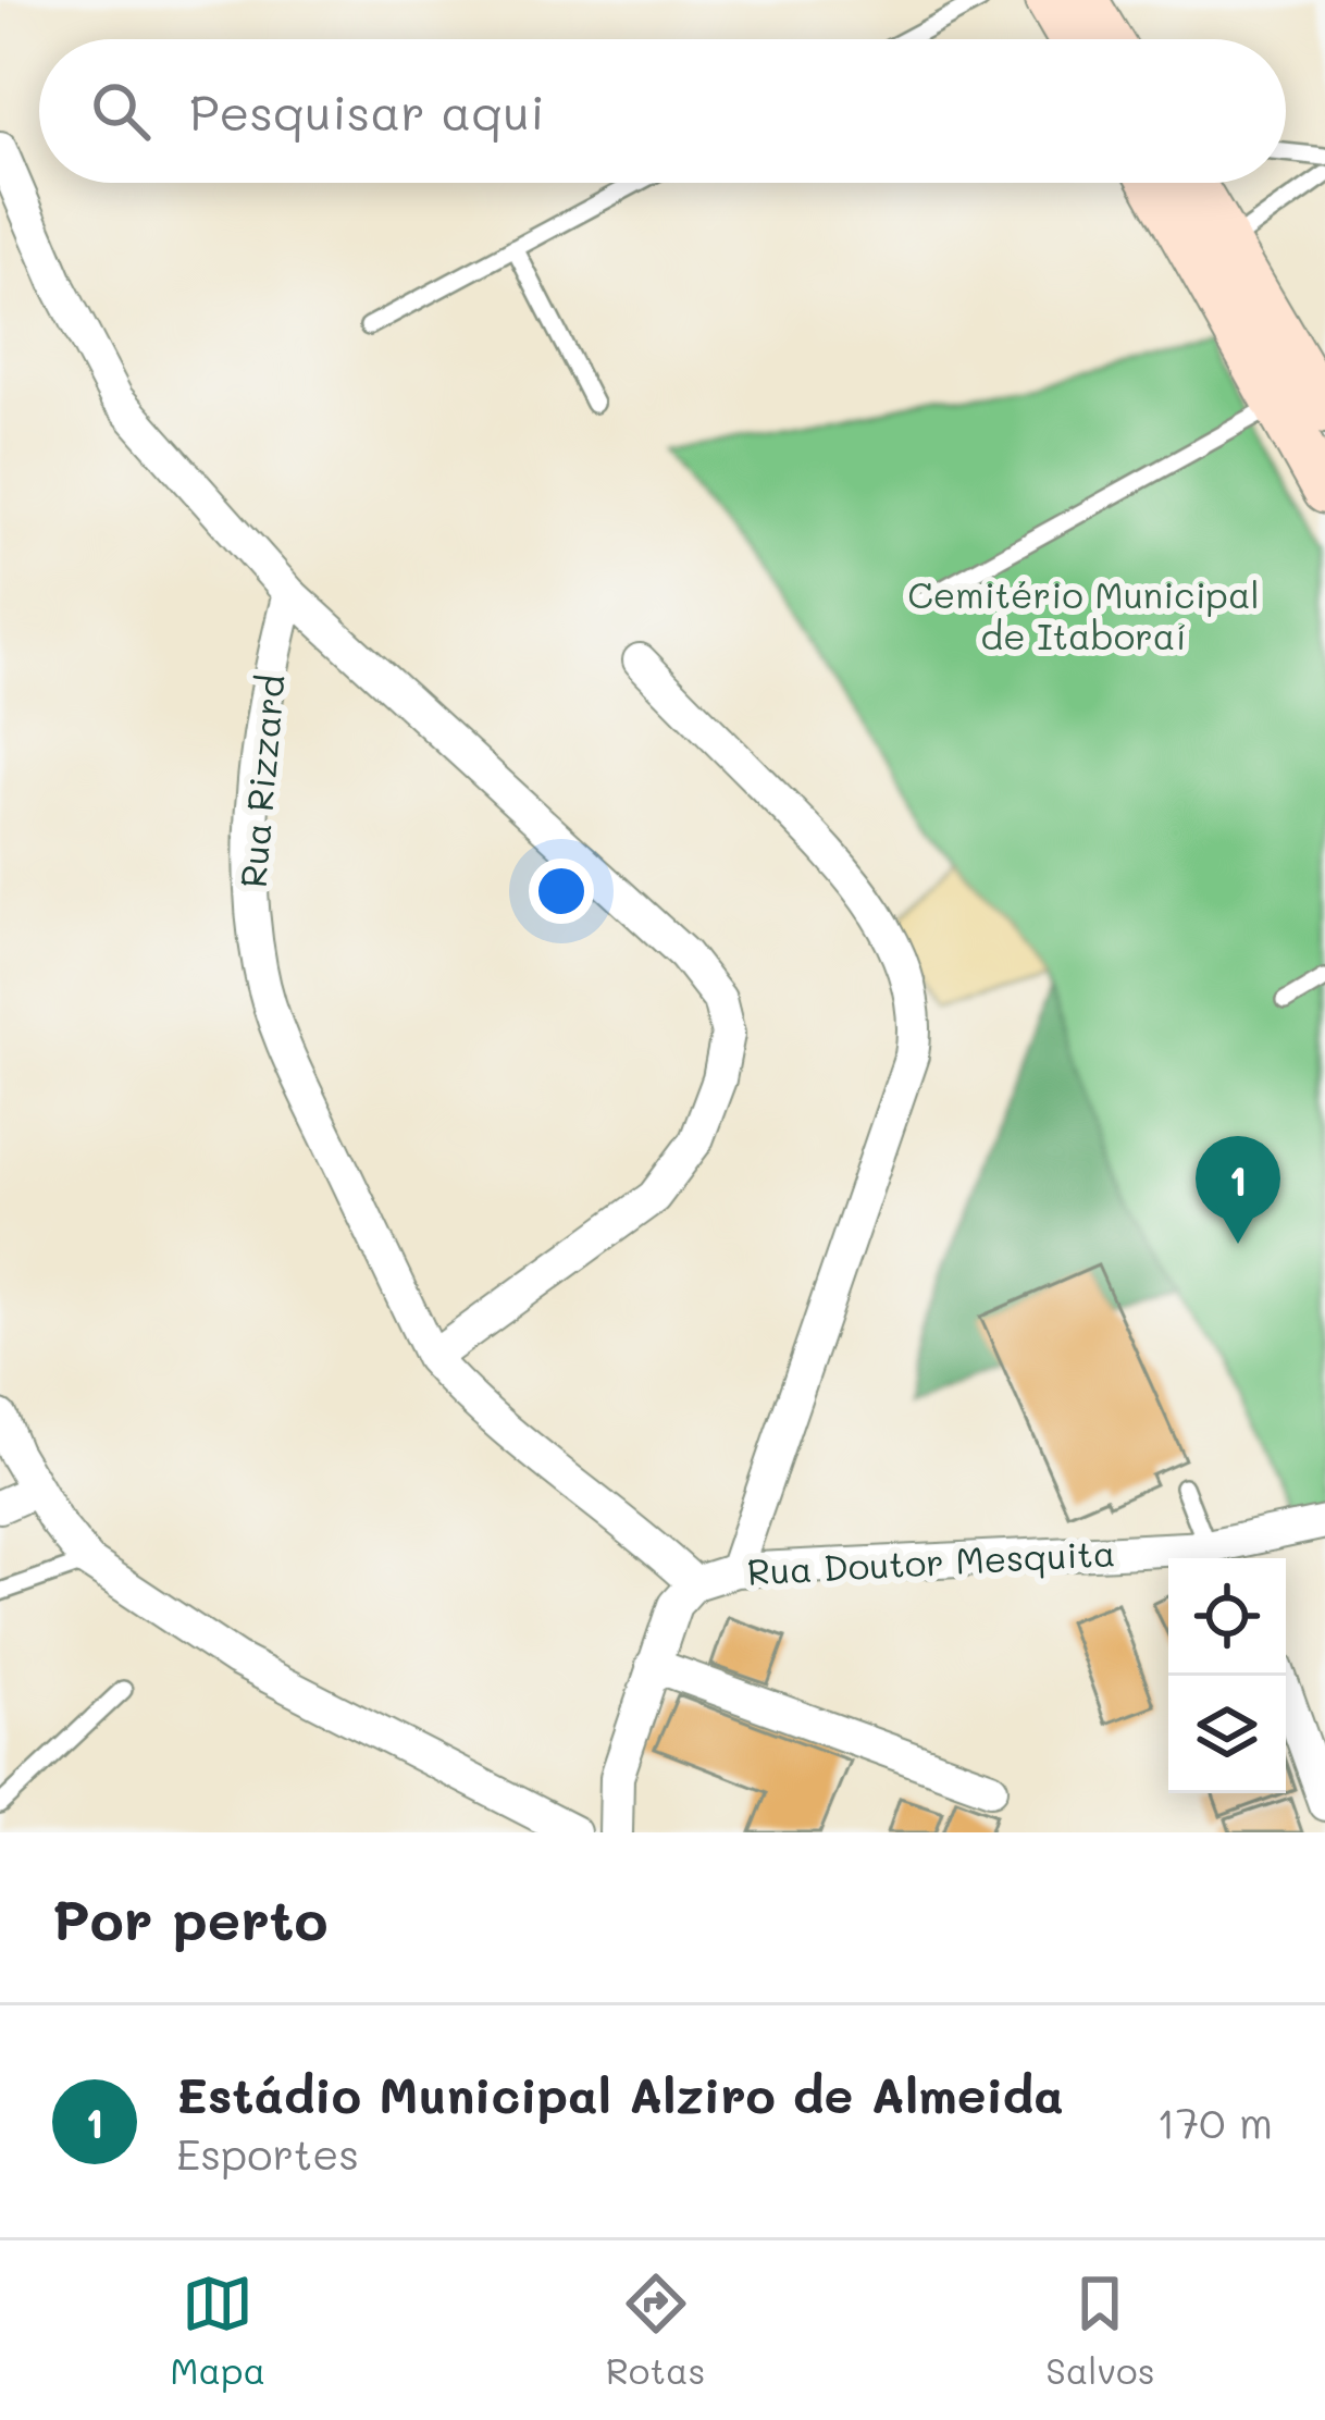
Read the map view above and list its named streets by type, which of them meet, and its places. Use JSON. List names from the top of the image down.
{
  "streets": {
    "street": ["Rua Rizzard", "Rua Doutor Mesquita"]
  },
  "crossings": [
    ["Rua Rizzard", "Rua Doutor Mesquita"]
  ],
  "parks": ["Cemitério Municipal de Itaboraí"],
  "page": {
    "search": "Pesquisar aqui",
    "pins": "1",
    "heading": "Por perto",
    "list": [
      {
        "mark": "1",
        "name": "Estádio Municipal Alziro de Almeida",
        "note": "Esportes",
        "value": "170 m"
      }
    ],
    "nav": ["Mapa", "Rotas", "Salvos"]
  }
}
